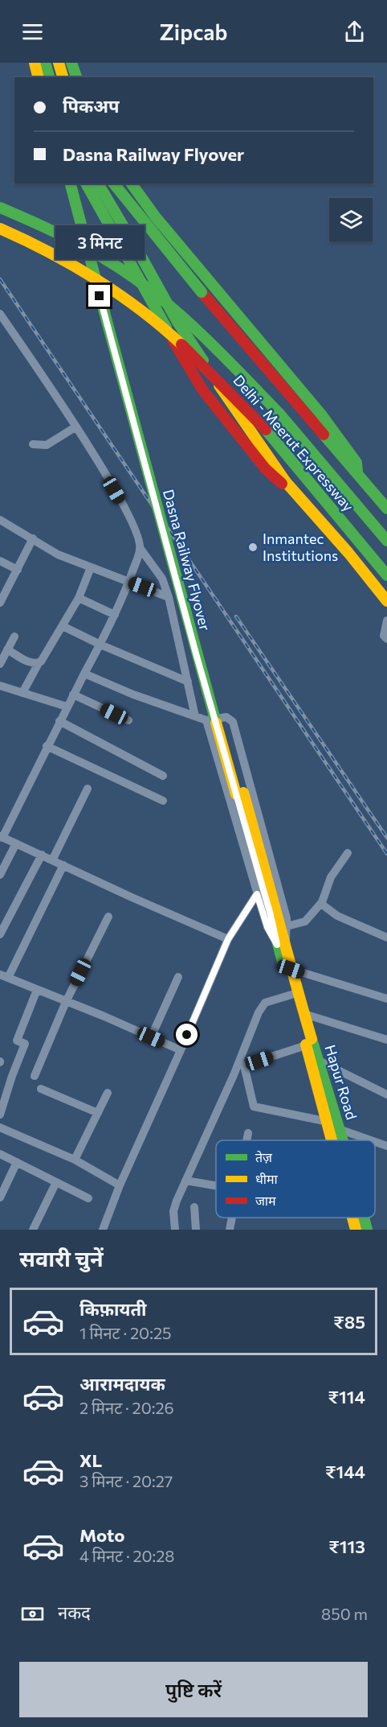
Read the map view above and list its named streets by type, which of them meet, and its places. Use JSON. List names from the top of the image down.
{
  "streets": {
    "main road": ["Delhi - Meerut Expressway", "Dasna Railway Flyover", "Hapur Road"]
  },
  "crossings": [
    ["Dasna Railway Flyover", "Hapur Road"]
  ],
  "places": ["Inmantec Institutions"],
  "legend": ["तेज़", "धीमा", "जाम"],
  "page": {
    "header": "Zipcab",
    "banner": ["पिकअप", "Dasna Railway Flyover"],
    "bubble": "3 मिनट",
    "heading": "सवारी चुनें",
    "list": [
      {
        "name": "किफ़ायती",
        "note": "1 मिनट · 20:25",
        "value": "₹85"
      },
      {
        "name": "आरामदायक",
        "note": "2 मिनट · 20:26",
        "value": "₹114"
      },
      {
        "name": "XL",
        "note": "3 मिनट · 20:27",
        "value": "₹144"
      },
      {
        "name": "Moto",
        "note": "4 मिनट · 20:28",
        "value": "₹113"
      }
    ],
    "pay": ["नकद", "850 m"],
    "buttons": "पुष्टि करें"
  }
}
